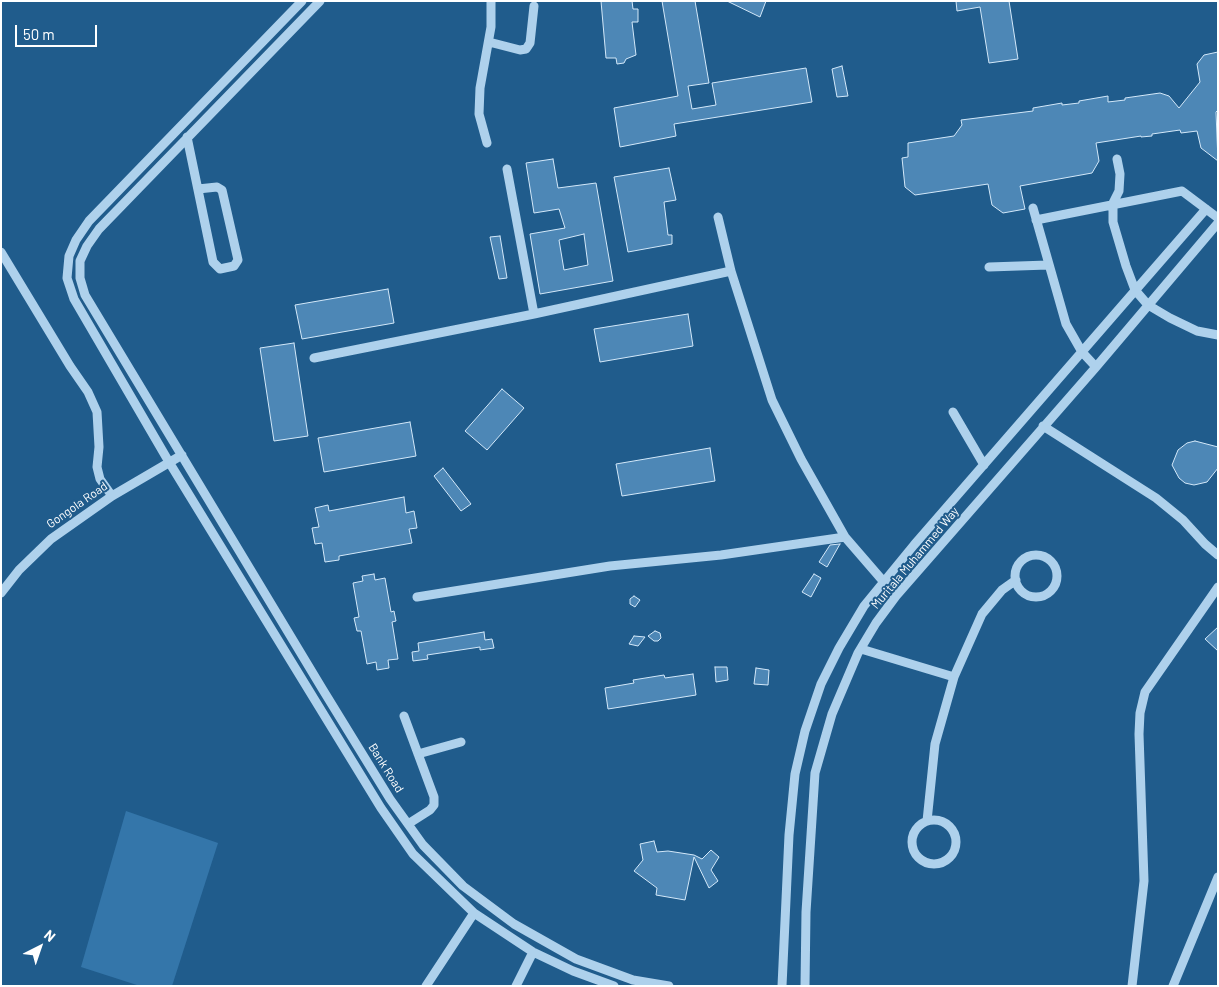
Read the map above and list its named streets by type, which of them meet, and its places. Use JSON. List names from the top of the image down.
{
  "streets": {
    "street": ["Gongola Road", "Muritala Muhammed Way", "Bank Road"]
  },
  "crossings": [
    ["Gongola Road", "Bank Road"]
  ],
  "scale_bar": "50 m",
  "north": "top right"
}
